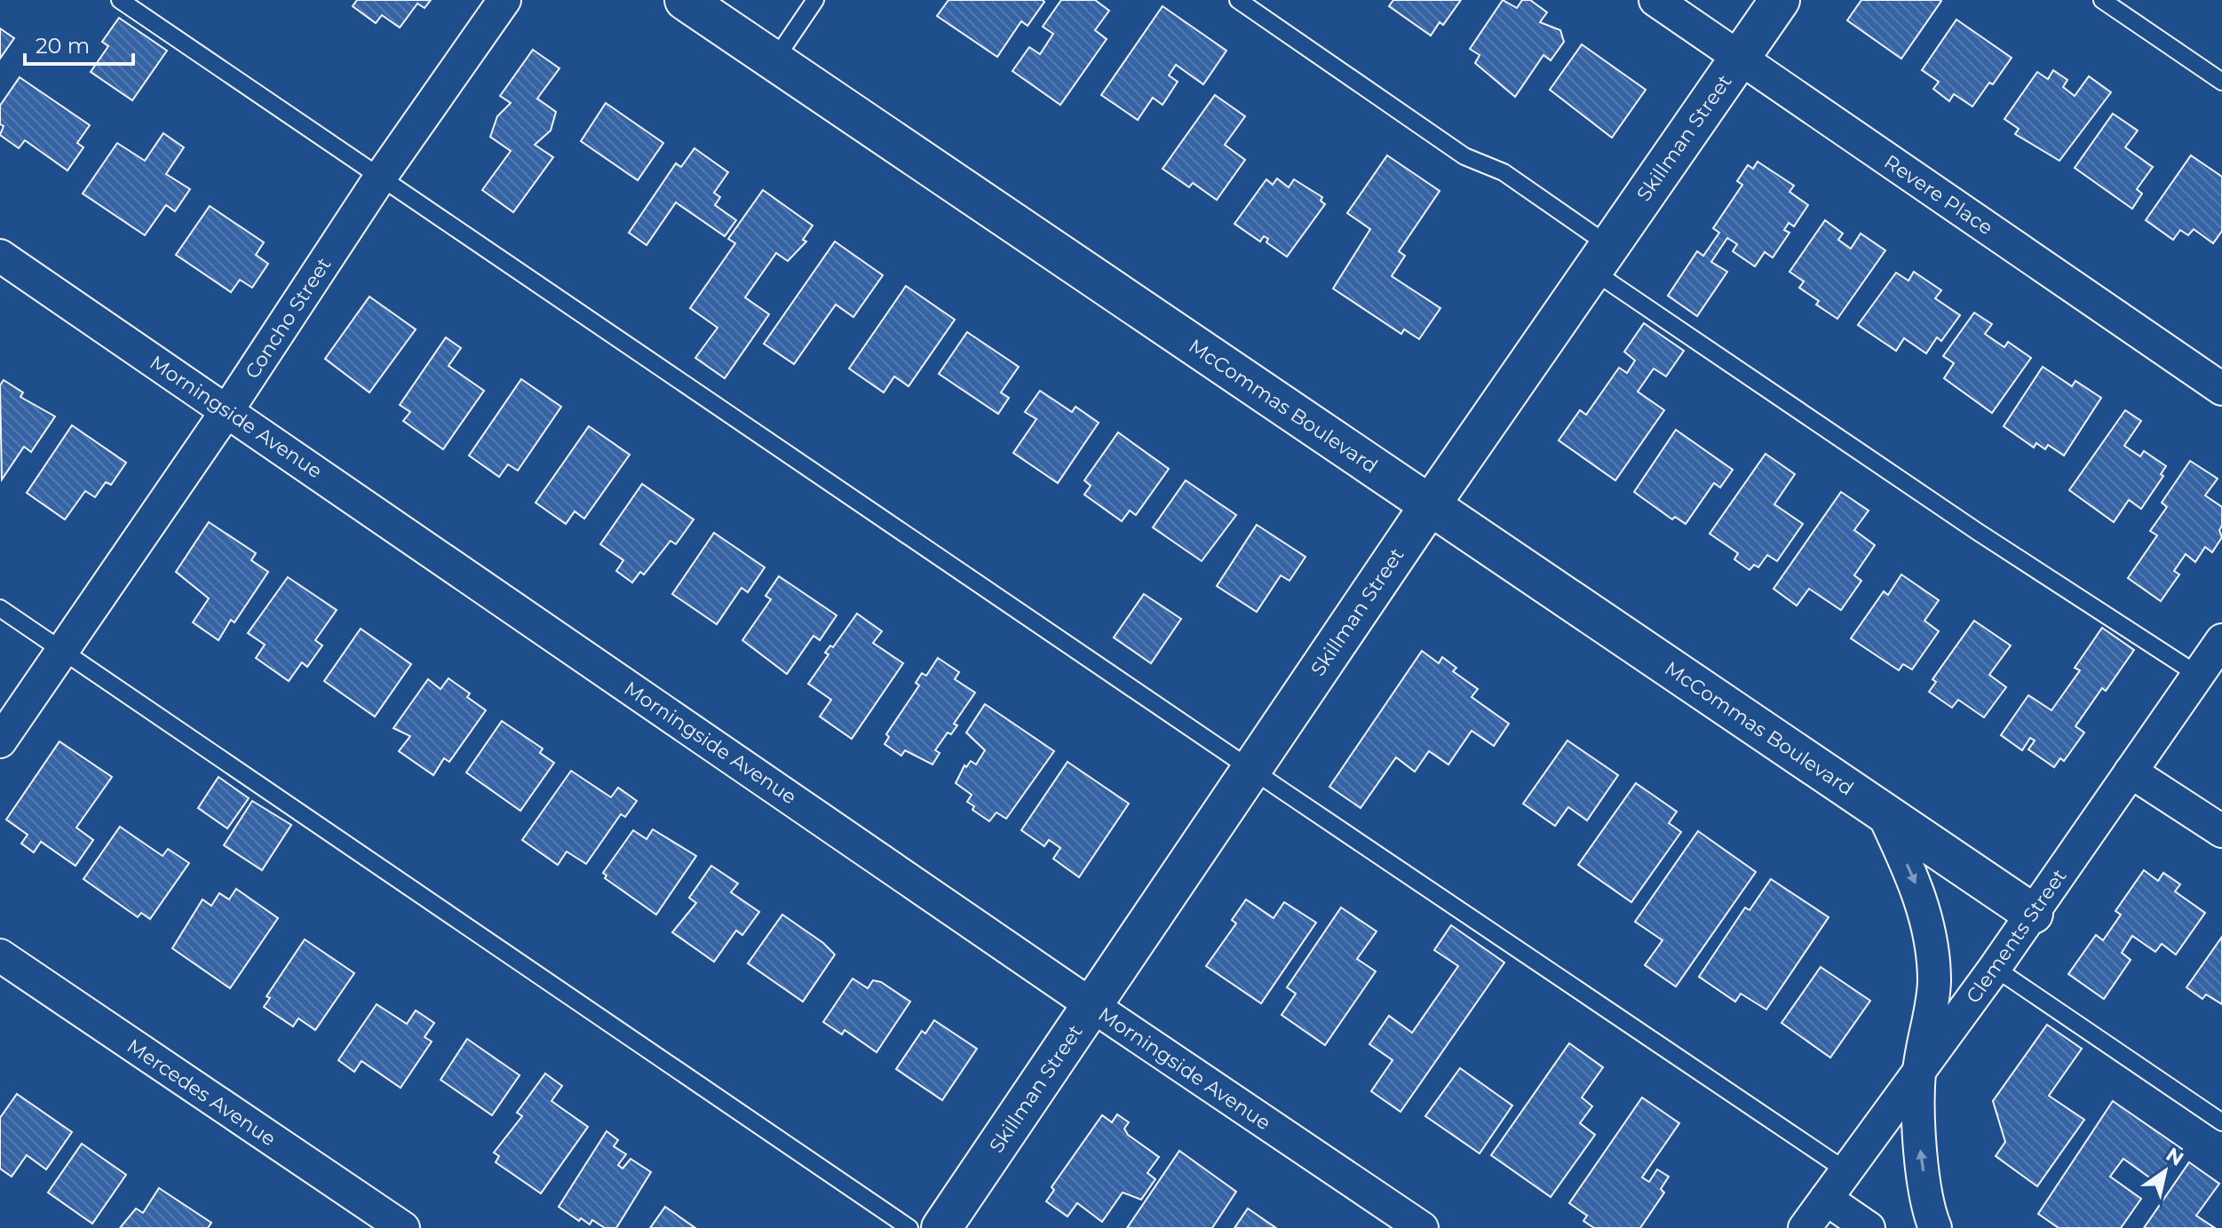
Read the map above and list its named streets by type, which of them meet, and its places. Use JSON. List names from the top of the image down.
{
  "streets": {
    "street": [
      "Skillman Street",
      "Revere Place",
      "Concho Street",
      "McCommas Boulevard",
      "Morningside Avenue",
      "Clements Street",
      "Mercedes Avenue"
    ]
  },
  "crossings": [
    ["Skillman Street", "Revere Place"],
    ["Skillman Street", "McCommas Boulevard"],
    ["Skillman Street", "Morningside Avenue"],
    ["Concho Street", "Morningside Avenue"],
    ["McCommas Boulevard", "Clements Street"]
  ],
  "scale_bar": "20 m",
  "north": "top right"
}
